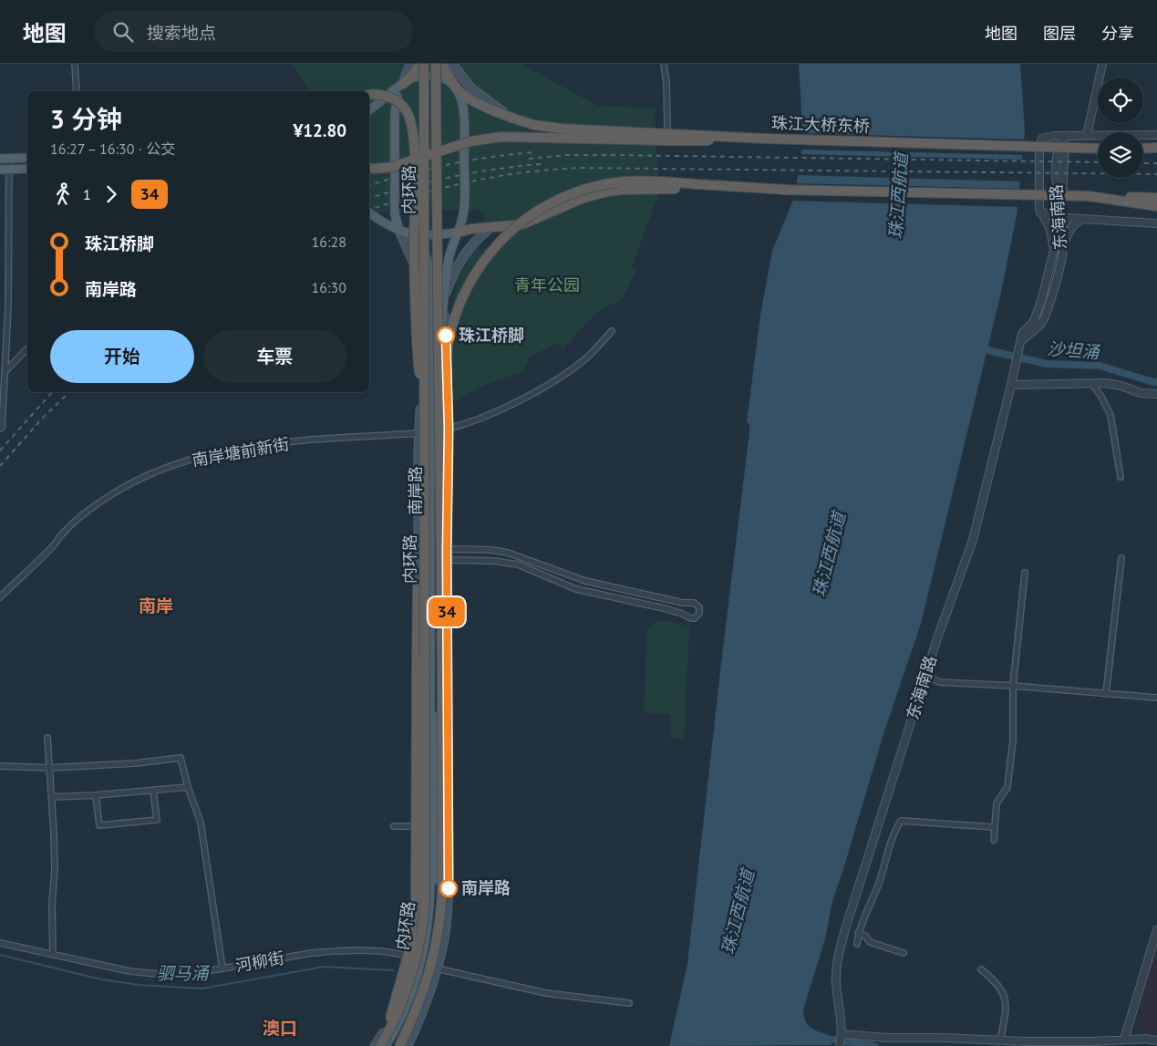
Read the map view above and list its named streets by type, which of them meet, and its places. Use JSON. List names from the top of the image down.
{
  "streets": {
    "highway": ["珠江大桥东桥", "内环路"],
    "main road": ["南岸路"],
    "street": ["东海南路", "南岸塘前新街", "河柳街"]
  },
  "crossings": [
    ["珠江大桥东桥", "南岸路"],
    ["内环路", "南岸路"],
    ["南岸路", "河柳街"]
  ],
  "districts": ["南岸", "澳口"],
  "water": ["珠江西航道", "沙坦涌", "驷马涌"],
  "parks": ["青年公园"],
  "places": ["珠江桥脚", "南岸路"],
  "lines": ["bus line 34"],
  "page": {
    "header": "地图",
    "search": "搜索地点",
    "nav": ["地图", "图层", "分享"],
    "on_map": "34",
    "heading": ["3 分钟", "16:27 – 16:30 · 公交", "¥12.80"],
    "legs": ["1", "34"],
    "list": [
      {
        "name": "珠江桥脚",
        "value": "16:28"
      },
      {
        "name": "南岸路",
        "value": "16:30"
      }
    ],
    "buttons": ["开始", "车票"]
  }
}
